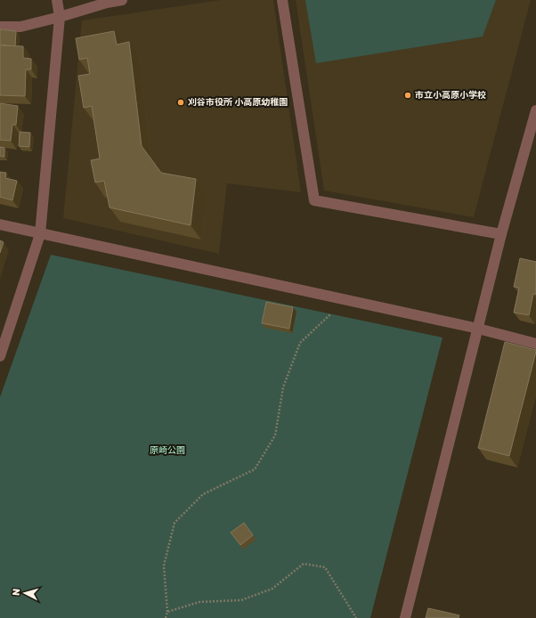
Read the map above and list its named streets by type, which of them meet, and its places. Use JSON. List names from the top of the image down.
{
  "parks": ["原崎公園"],
  "places": ["市立小高原小学校", "刈谷市役所 小高原幼稚園"],
  "north": "left"
}
